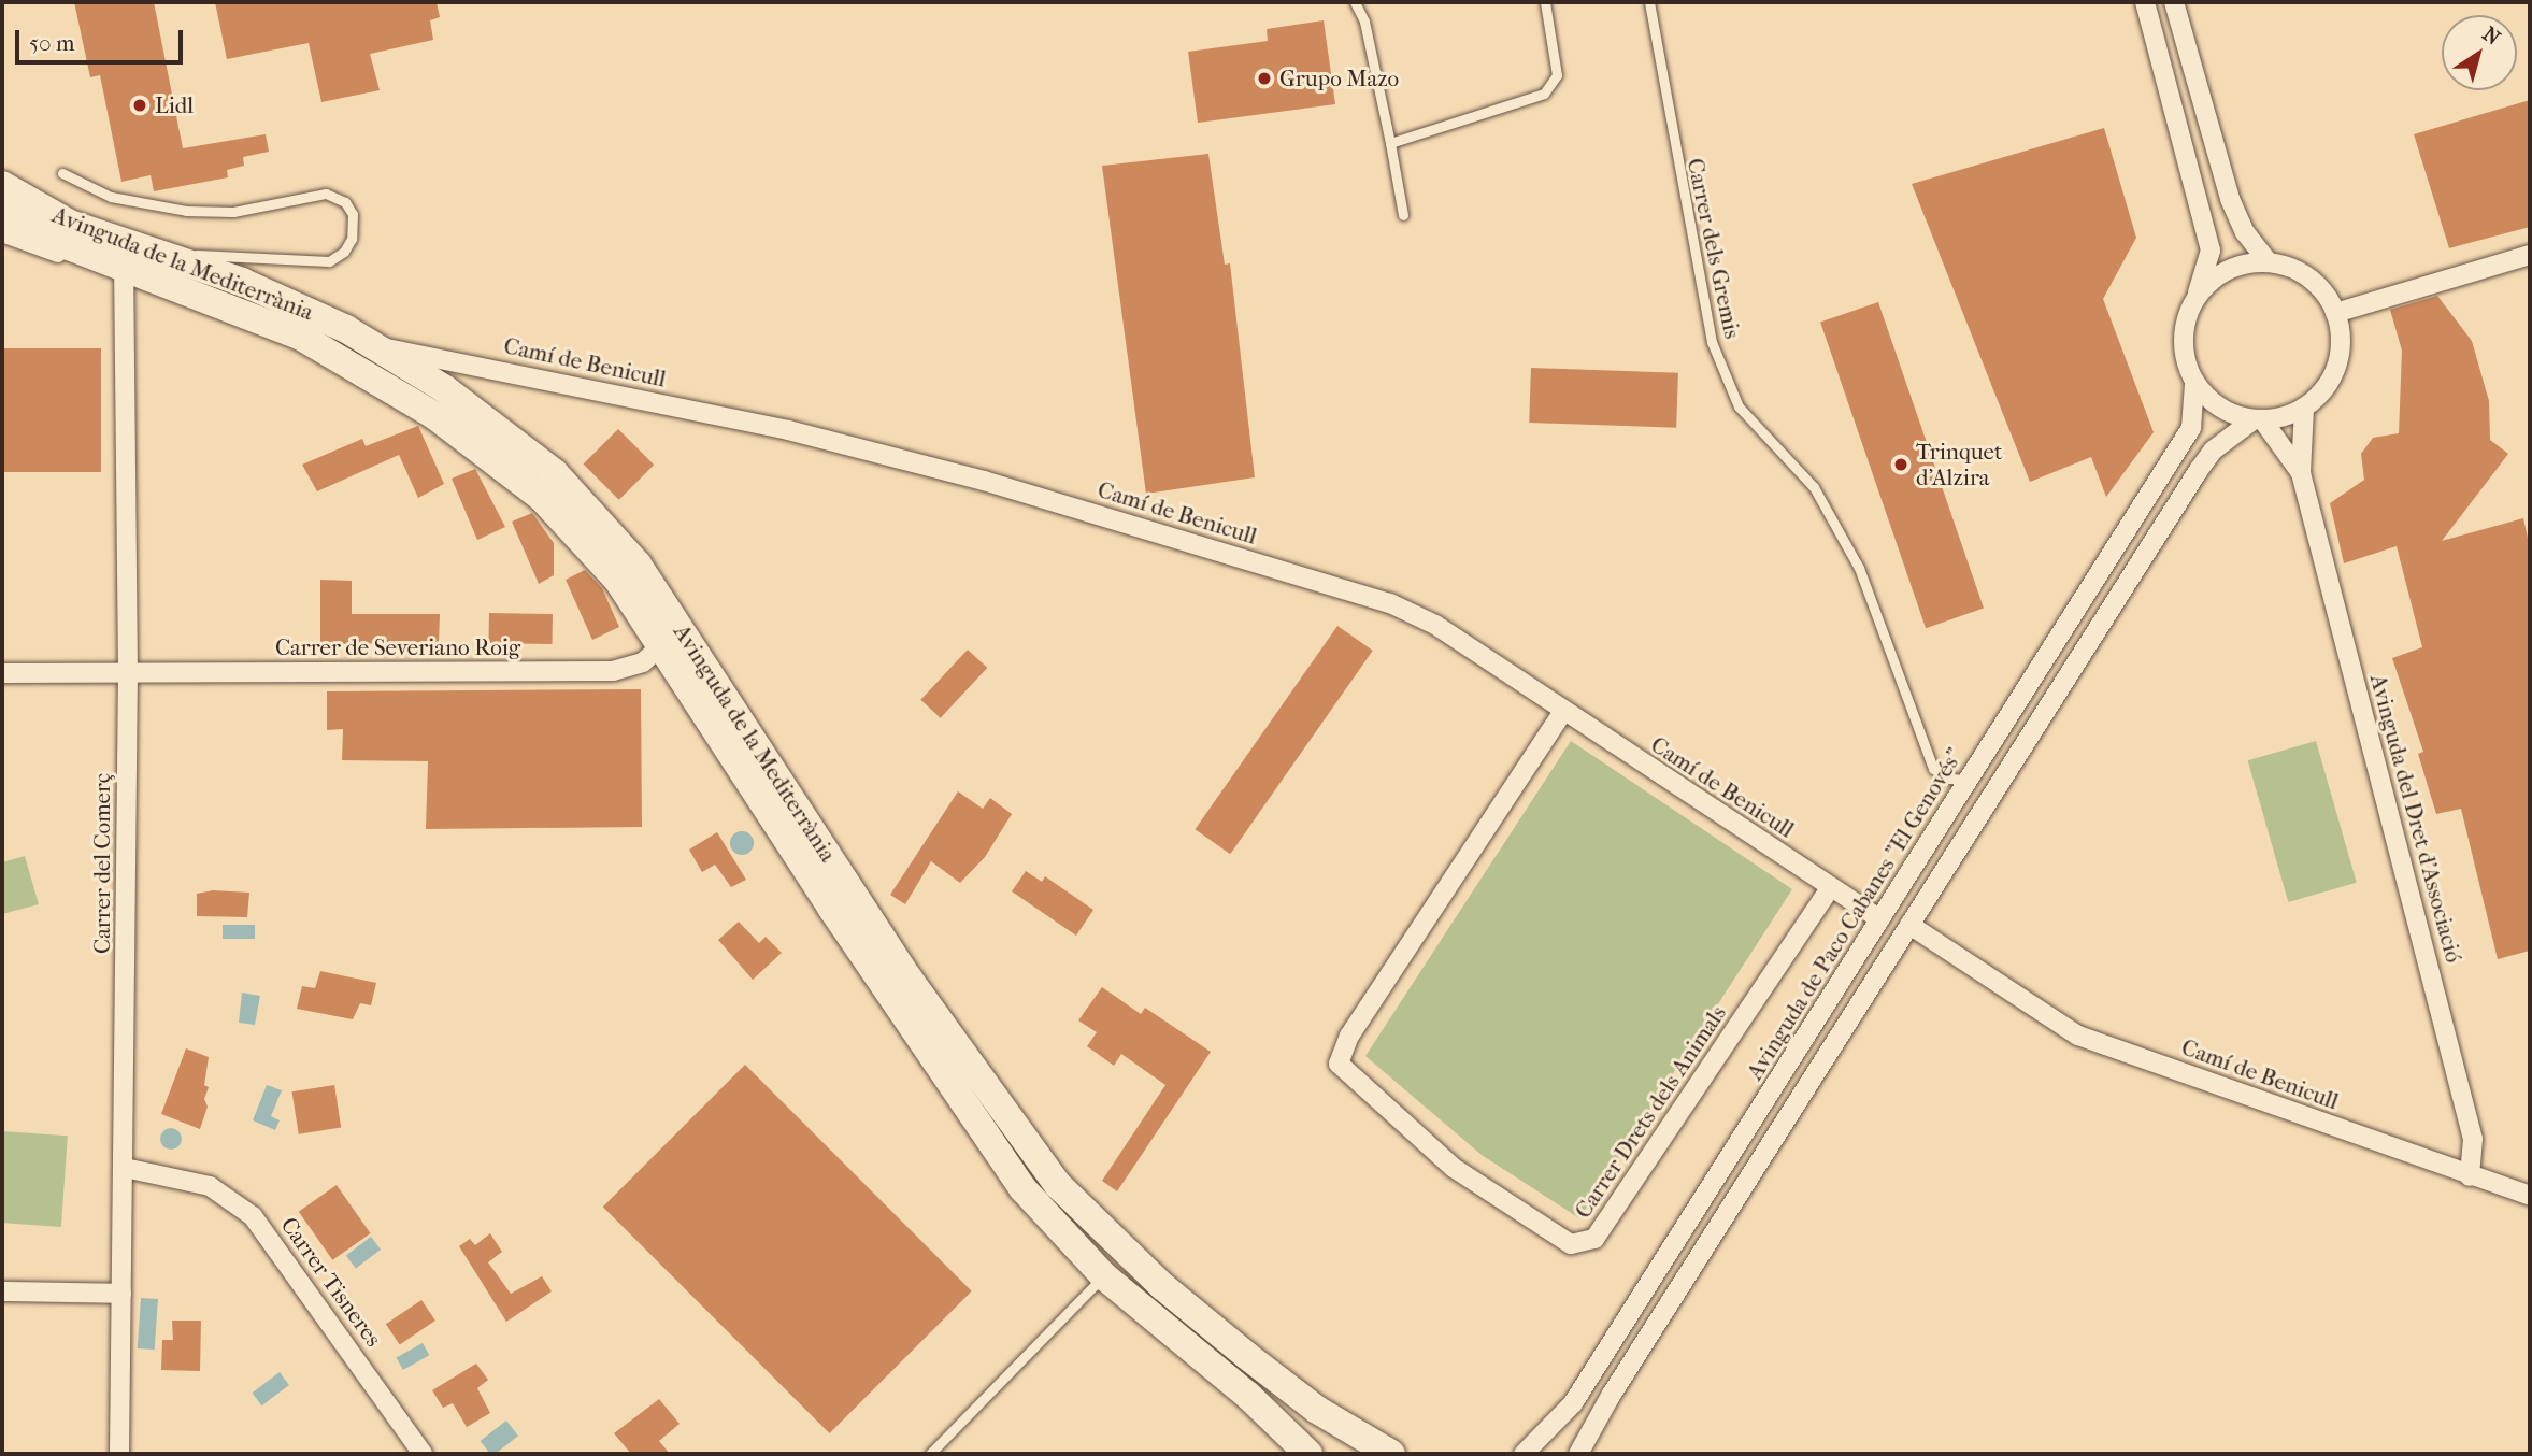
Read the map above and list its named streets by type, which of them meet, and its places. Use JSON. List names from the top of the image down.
{
  "streets": {
    "main road": ["Avinguda de la Mediterrània"],
    "street": [
      "Camí de Benicull",
      "Carrer de Severiano Roig",
      "Avinguda del Dret d'Associació",
      "Carrer del Comerç",
      "Avinguda de Paco Cabanes \"El Genovés\"",
      "Carrer Drets dels Animals",
      "Carrer Tisneres"
    ],
    "lane": ["Carrer dels Gremis"]
  },
  "crossings": [
    ["Carrer dels Gremis", "Avinguda de Paco Cabanes \"El Genovés\""],
    ["Avinguda de la Mediterrània", "Camí de Benicull"],
    ["Avinguda de la Mediterrània", "Carrer de Severiano Roig"],
    ["Camí de Benicull", "Avinguda del Dret d'Associació"],
    ["Camí de Benicull", "Avinguda de Paco Cabanes \"El Genovés\""],
    ["Camí de Benicull", "Carrer Drets dels Animals"],
    ["Carrer de Severiano Roig", "Carrer del Comerç"],
    ["Avinguda del Dret d'Associació", "Avinguda de Paco Cabanes \"El Genovés\""],
    ["Carrer del Comerç", "Carrer Tisneres"]
  ],
  "places": ["Grupo Mazo", "Lidl", "Trinquet d'Alzira"],
  "scale_bar": "50 m",
  "north": "top right"
}
